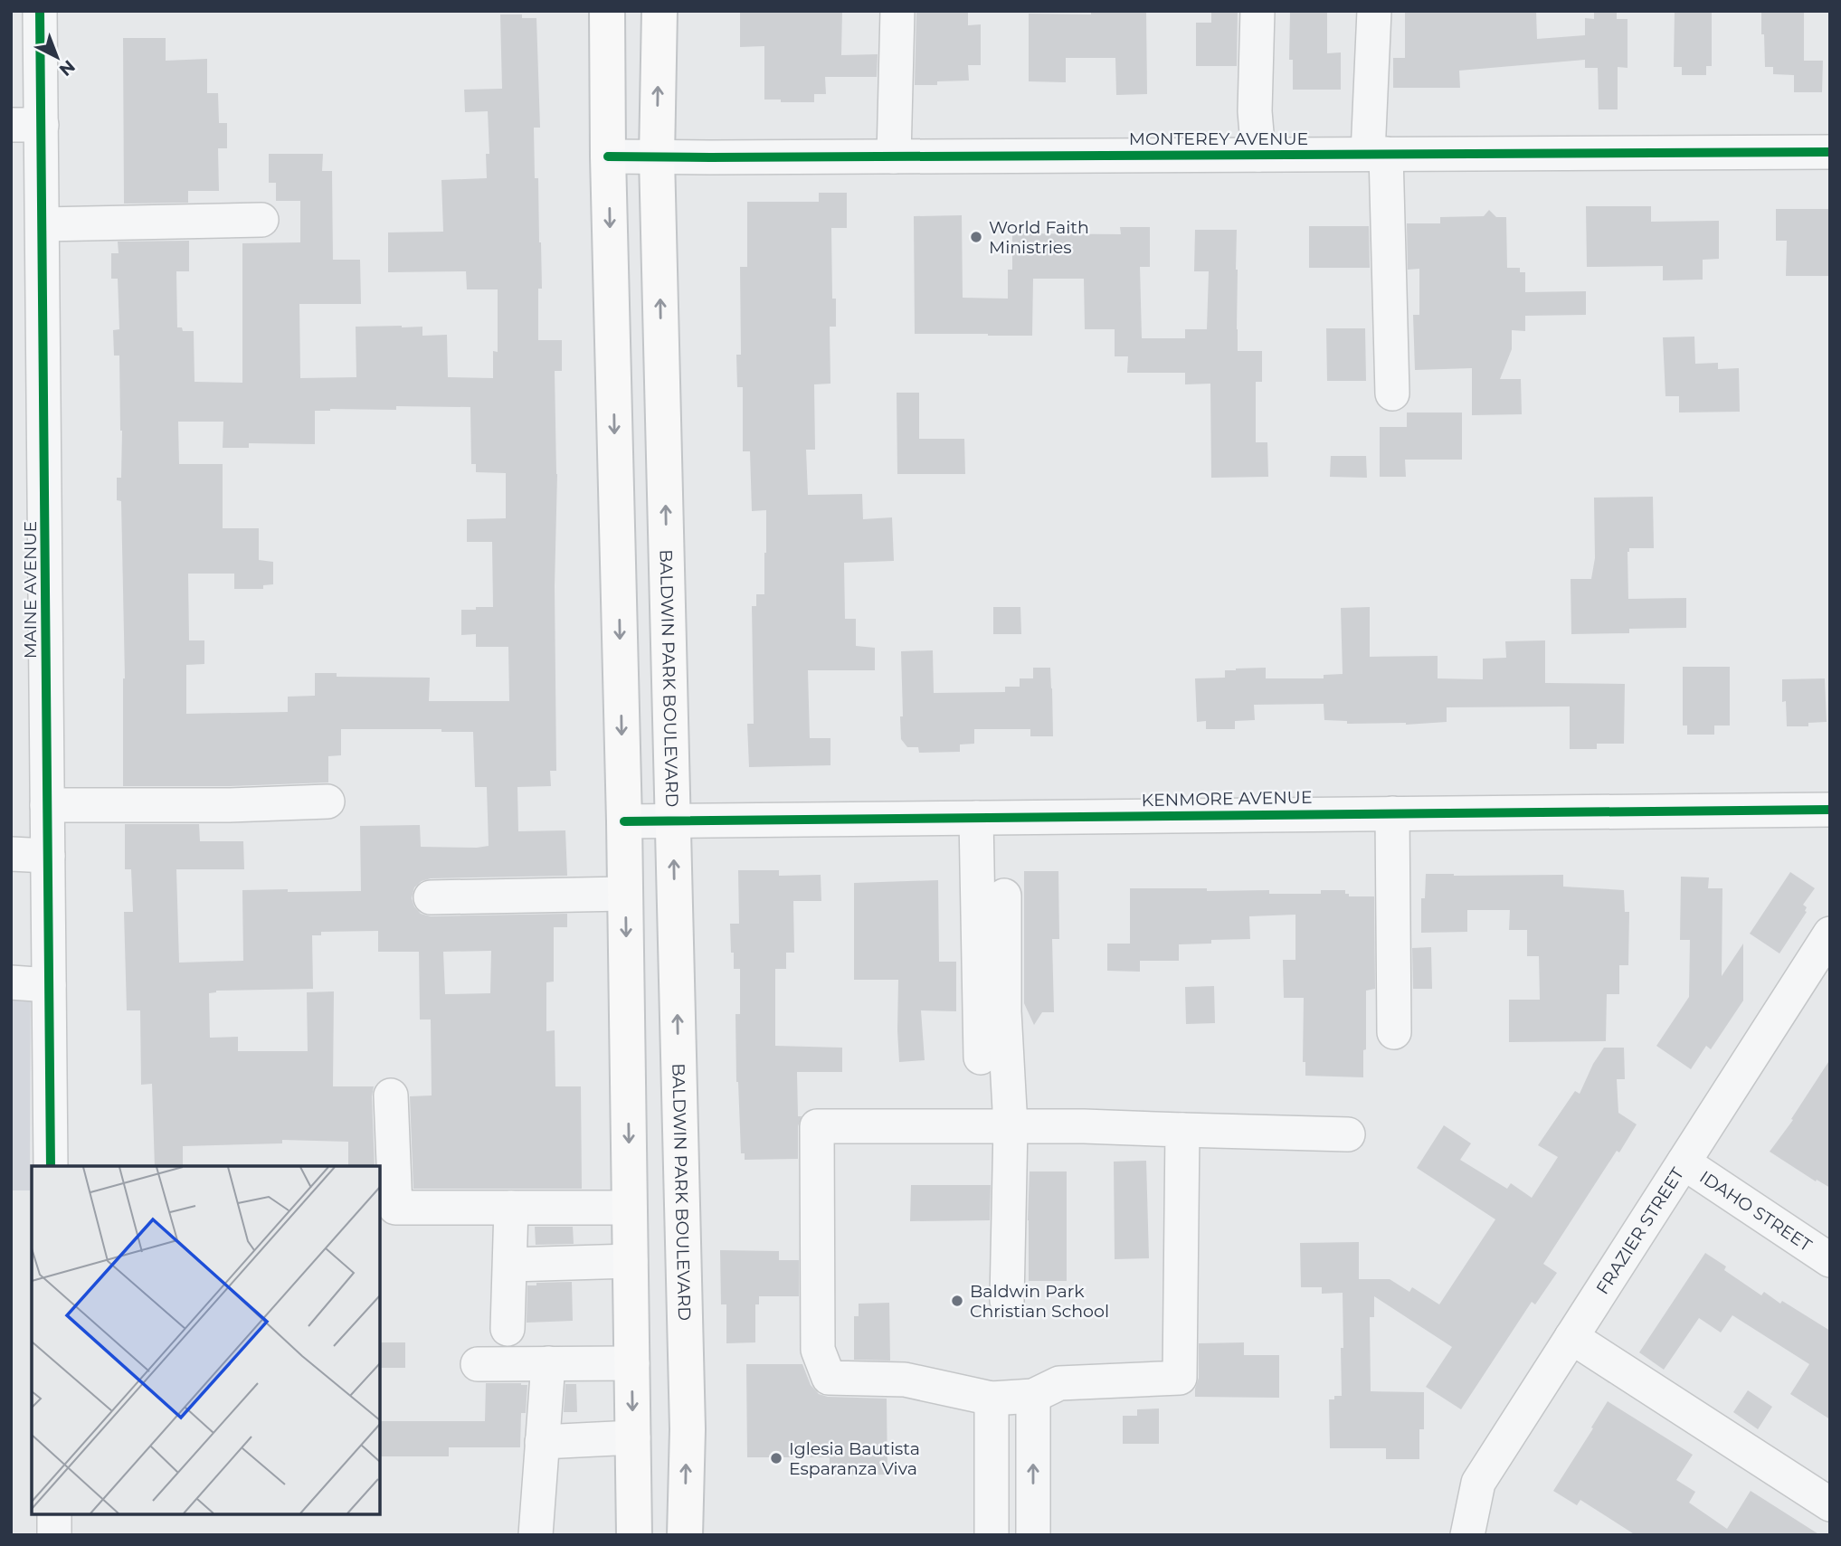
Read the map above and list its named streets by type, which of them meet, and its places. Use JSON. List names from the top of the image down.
{
  "streets": {
    "main road": ["BALDWIN PARK BOULEVARD"],
    "street": [
      "MONTEREY AVENUE",
      "MAINE AVENUE",
      "KENMORE AVENUE",
      "IDAHO STREET",
      "FRAZIER STREET"
    ]
  },
  "crossings": [
    ["MONTEREY AVENUE", "BALDWIN PARK BOULEVARD"],
    ["BALDWIN PARK BOULEVARD", "KENMORE AVENUE"],
    ["IDAHO STREET", "FRAZIER STREET"]
  ],
  "places": ["World Faith Ministries", "Baldwin Park Christian School", "Iglesia Bautista Esparanza Viva"],
  "north": "bottom right"
}
